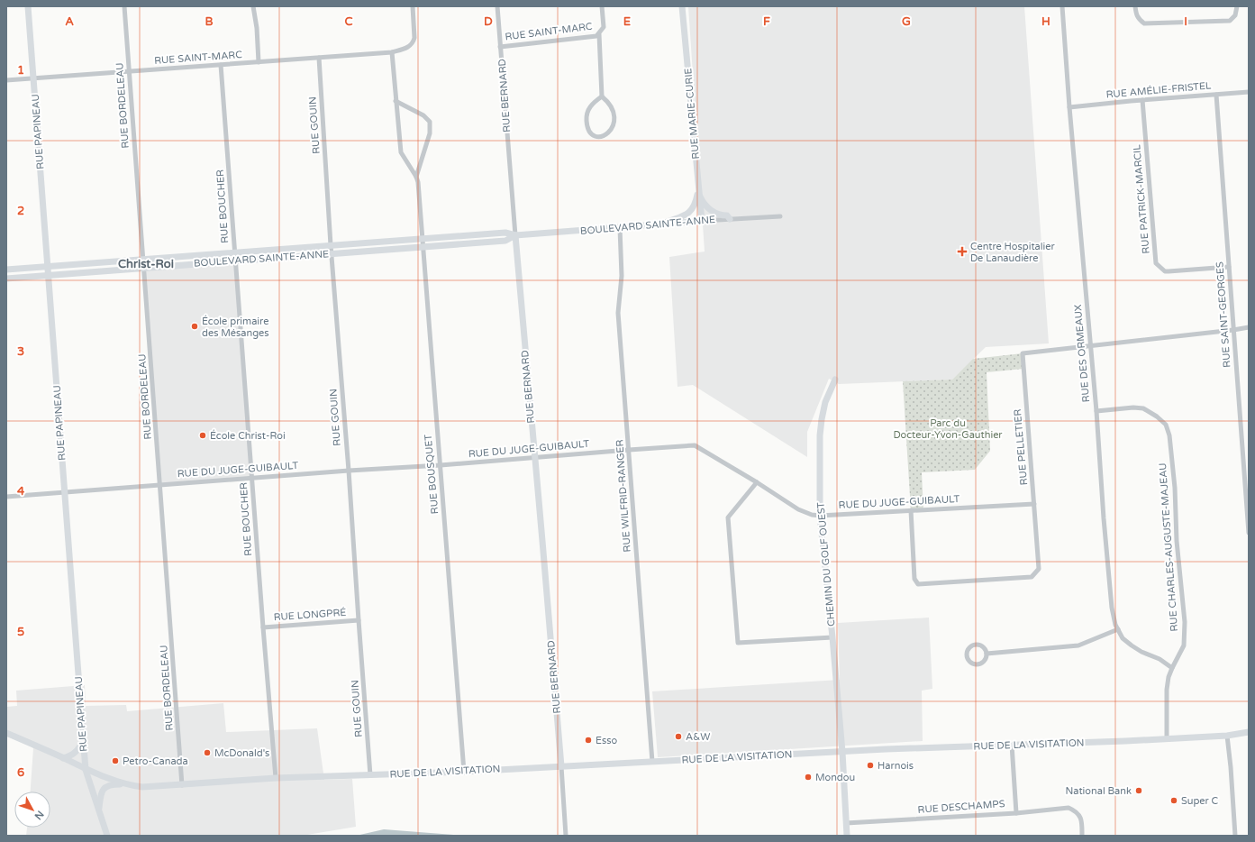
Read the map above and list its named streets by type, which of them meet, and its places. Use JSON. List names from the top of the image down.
{
  "streets": {
    "street": [
      "RUE SAINT-MARC",
      "RUE AMÉLIE-FRISTEL",
      "RUE BERNARD",
      "RUE BORDELEAU",
      "RUE MARIE-CURIE",
      "RUE GOUIN",
      "RUE PAPINEAU",
      "RUE PATRICK-MARCIL",
      "RUE BOUCHER",
      "BOULEVARD SAINTE-ANNE",
      "RUE SAINT-GEORGES",
      "RUE DES ORMEAUX",
      "RUE PELLETIER",
      "RUE DU JUGE-GUIBAULT",
      "RUE BOUSQUET",
      "RUE WILFRID-RANGER",
      "RUE CHARLES-AUGUSTE-MAJEAU",
      "CHEMIN DU GOLF OUEST",
      "RUE LONGPRÉ",
      "RUE DE LA VISITATION",
      "RUE DESCHAMPS"
    ]
  },
  "crossings": [
    ["RUE SAINT-MARC", "RUE BERNARD"],
    ["RUE SAINT-MARC", "RUE BORDELEAU"],
    ["RUE SAINT-MARC", "RUE GOUIN"],
    ["RUE SAINT-MARC", "RUE PAPINEAU"],
    ["RUE SAINT-MARC", "RUE BOUCHER"],
    ["RUE SAINT-MARC", "RUE BOUSQUET"],
    ["RUE AMÉLIE-FRISTEL", "RUE PATRICK-MARCIL"],
    ["RUE AMÉLIE-FRISTEL", "RUE SAINT-GEORGES"],
    ["RUE AMÉLIE-FRISTEL", "RUE DES ORMEAUX"],
    ["RUE BERNARD", "BOULEVARD SAINTE-ANNE"],
    ["RUE BERNARD", "RUE DU JUGE-GUIBAULT"],
    ["RUE BERNARD", "RUE DE LA VISITATION"],
    ["RUE BORDELEAU", "BOULEVARD SAINTE-ANNE"],
    ["RUE BORDELEAU", "RUE DU JUGE-GUIBAULT"],
    ["RUE BORDELEAU", "RUE DE LA VISITATION"],
    ["RUE MARIE-CURIE", "BOULEVARD SAINTE-ANNE"],
    ["RUE GOUIN", "BOULEVARD SAINTE-ANNE"],
    ["RUE GOUIN", "RUE DU JUGE-GUIBAULT"],
    ["RUE GOUIN", "RUE LONGPRÉ"],
    ["RUE GOUIN", "RUE DE LA VISITATION"],
    ["RUE PAPINEAU", "BOULEVARD SAINTE-ANNE"],
    ["RUE PAPINEAU", "RUE DU JUGE-GUIBAULT"],
    ["RUE PATRICK-MARCIL", "RUE SAINT-GEORGES"],
    ["RUE BOUCHER", "BOULEVARD SAINTE-ANNE"],
    ["RUE BOUCHER", "RUE DU JUGE-GUIBAULT"],
    ["RUE BOUCHER", "RUE LONGPRÉ"],
    ["RUE BOUCHER", "RUE DE LA VISITATION"],
    ["BOULEVARD SAINTE-ANNE", "RUE BOUSQUET"],
    ["BOULEVARD SAINTE-ANNE", "RUE WILFRID-RANGER"],
    ["RUE SAINT-GEORGES", "RUE PELLETIER"],
    ["RUE DES ORMEAUX", "RUE PELLETIER"],
    ["RUE DES ORMEAUX", "RUE CHARLES-AUGUSTE-MAJEAU"],
    ["RUE PELLETIER", "RUE DU JUGE-GUIBAULT"],
    ["RUE DU JUGE-GUIBAULT", "RUE BOUSQUET"],
    ["RUE DU JUGE-GUIBAULT", "RUE WILFRID-RANGER"],
    ["RUE DU JUGE-GUIBAULT", "CHEMIN DU GOLF OUEST"],
    ["RUE BOUSQUET", "RUE DE LA VISITATION"],
    ["RUE WILFRID-RANGER", "RUE DE LA VISITATION"],
    ["RUE CHARLES-AUGUSTE-MAJEAU", "RUE DE LA VISITATION"],
    ["CHEMIN DU GOLF OUEST", "RUE DE LA VISITATION"],
    ["CHEMIN DU GOLF OUEST", "RUE DESCHAMPS"]
  ],
  "districts": ["Christ-Roi"],
  "parks": ["Parc du Docteur-Yvon-Gauthier"],
  "places": {
    "health": ["Centre Hospitalier De Lanaudière"],
    "other": [
      "École primaire des Mésanges",
      "École Christ-Roi",
      "A&W",
      "Esso",
      "McDonald's",
      "Petro-Canada",
      "Harnois",
      "Mondou",
      "National Bank",
      "Super C"
    ]
  },
  "north": "bottom right",
  "grid": {
    "columns": [
      "A",
      "B",
      "C",
      "D",
      "E",
      "F",
      "G",
      "H",
      "I"
    ],
    "rows": [
      "1",
      "2",
      "3",
      "4",
      "5",
      "6"
    ]
  }
}
